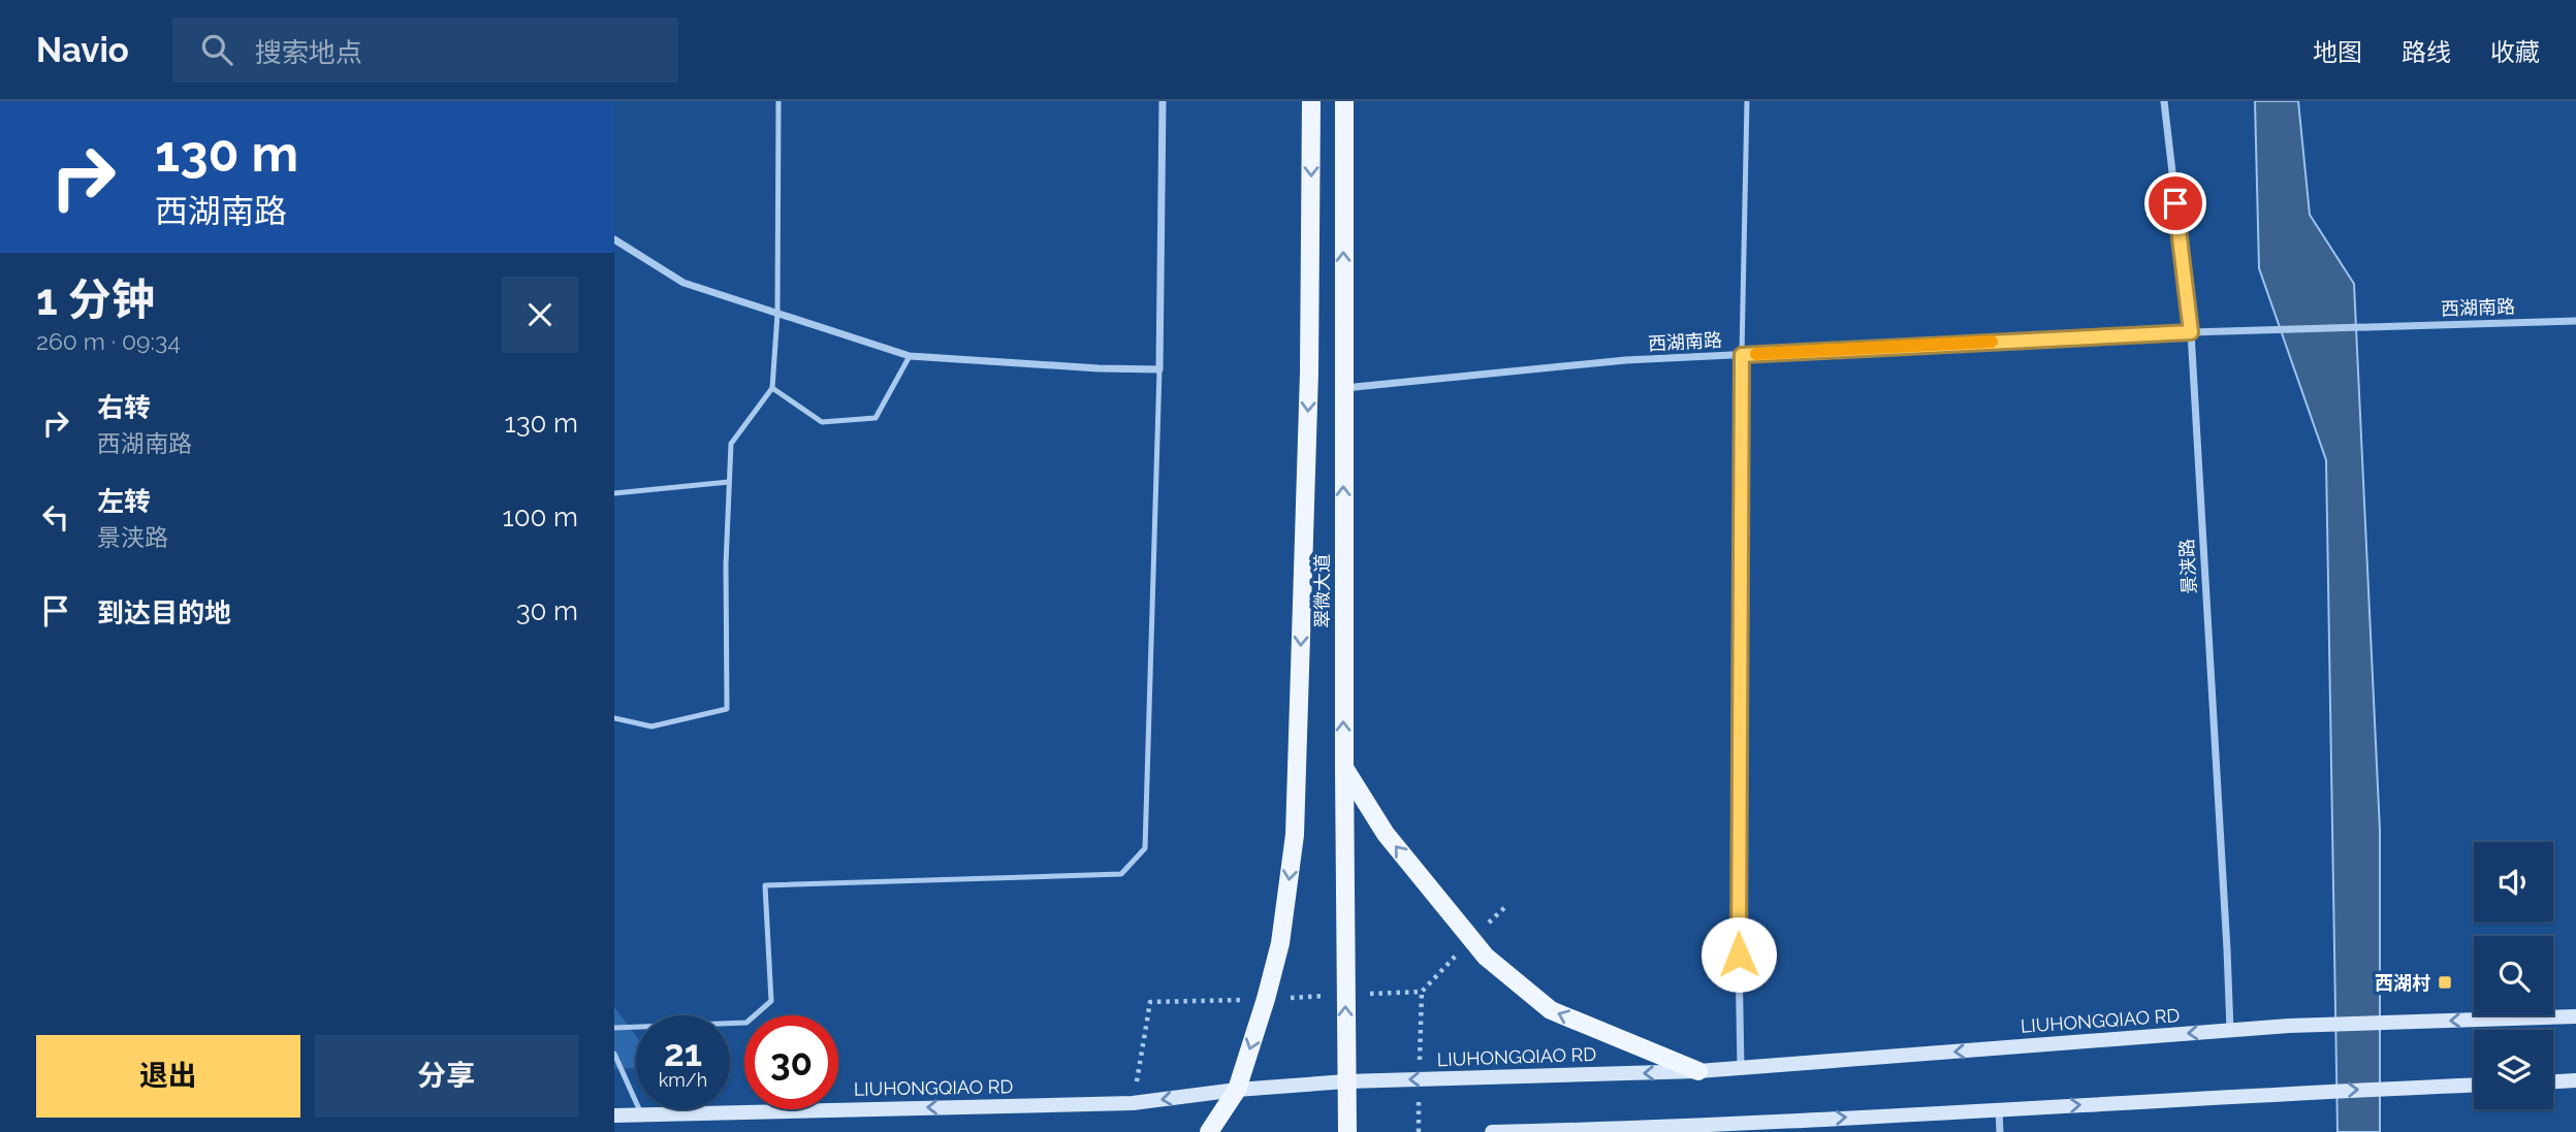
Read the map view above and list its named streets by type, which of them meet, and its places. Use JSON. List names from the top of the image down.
{
  "streets": {
    "main road": ["翠微大道", "LIUHONGQIAO RD"],
    "street": ["西湖南路", "景浃路"]
  },
  "crossings": [
    ["西湖南路", "景浃路"],
    ["西湖南路", "翠微大道"],
    ["景浃路", "LIUHONGQIAO RD"],
    ["翠微大道", "LIUHONGQIAO RD"]
  ],
  "places": {
    "transit": ["西湖村"]
  },
  "page": {
    "header": "Navio",
    "search": "搜索地点",
    "nav": ["地图", "路线", "收藏"],
    "turn": ["130 m", "西湖南路"],
    "heading": ["1 分钟", "260 m · 09:34"],
    "list": [
      {
        "name": "右转",
        "note": "西湖南路",
        "value": "130 m"
      },
      {
        "name": "左转",
        "note": "景浃路",
        "value": "100 m"
      },
      {
        "name": "到达目的地",
        "value": "30 m"
      }
    ],
    "speed": "21 km/h",
    "limit": "30",
    "buttons": ["退出", "分享"]
  }
}
